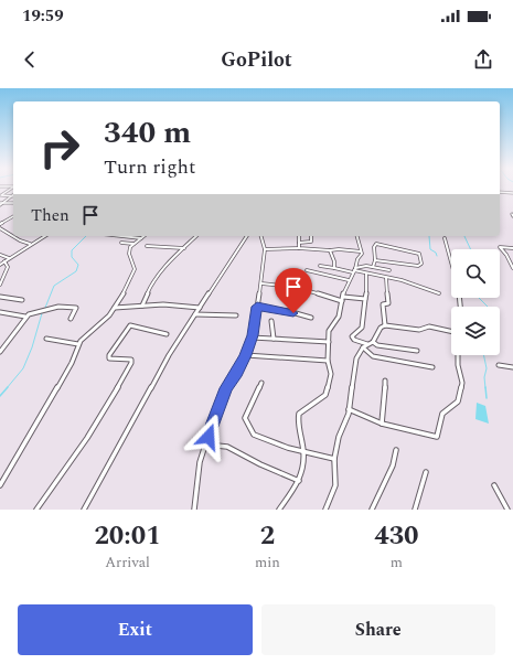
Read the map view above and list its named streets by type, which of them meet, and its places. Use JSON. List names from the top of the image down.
{
  "page": {
    "status": "19:59",
    "header": "GoPilot",
    "turn": ["340 m", "Turn right"],
    "then": "Then",
    "eta": [
      "20:01",
      "Arrival",
      "2",
      "min",
      "430",
      "m"
    ],
    "buttons": ["Exit", "Share"]
  }
}
